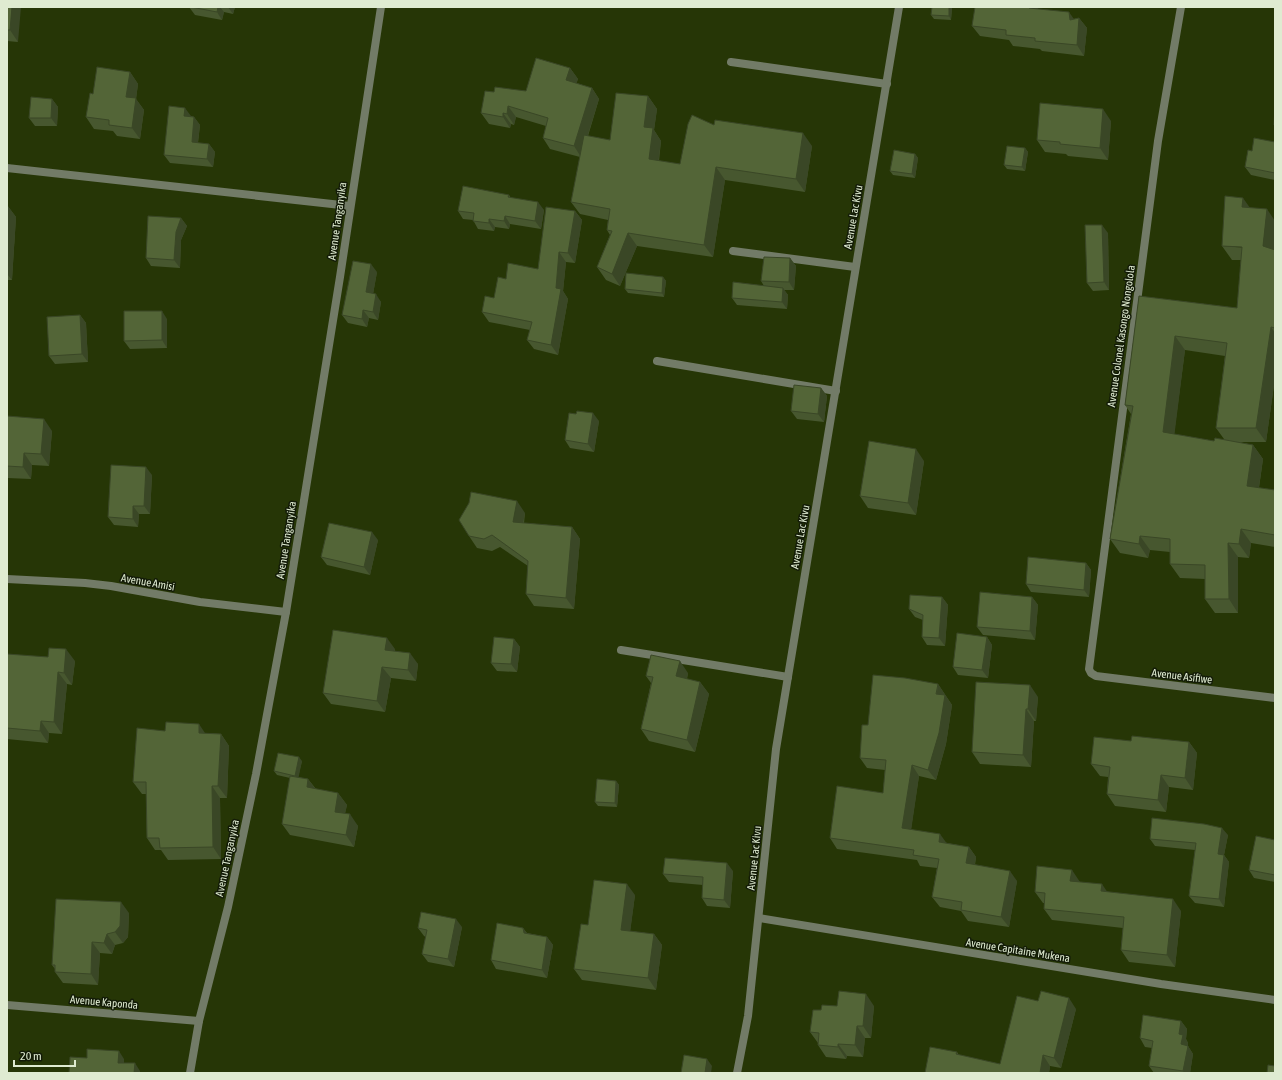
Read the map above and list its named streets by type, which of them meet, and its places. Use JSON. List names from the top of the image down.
{
  "streets": {
    "street": [
      "Avenue Lac Kivu",
      "Avenue Tanganyika",
      "Avenue Colonel Kasongo Nongolola",
      "Avenue Amisi",
      "Avenue Asifiwe",
      "Avenue Capitaine Mukena",
      "Avenue Kaponda"
    ]
  },
  "crossings": [
    ["Avenue Lac Kivu", "Avenue Capitaine Mukena"],
    ["Avenue Tanganyika", "Avenue Amisi"],
    ["Avenue Tanganyika", "Avenue Kaponda"],
    ["Avenue Colonel Kasongo Nongolola", "Avenue Asifiwe"]
  ],
  "scale_bar": "20 m"
}
